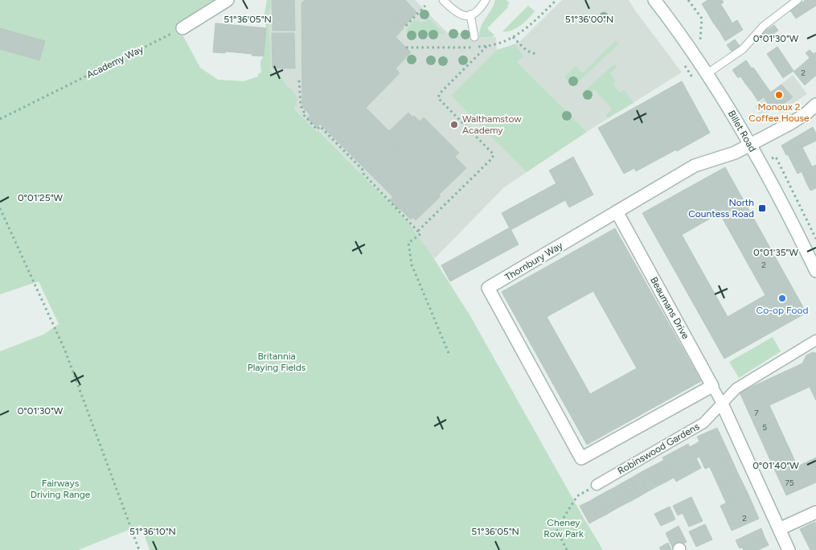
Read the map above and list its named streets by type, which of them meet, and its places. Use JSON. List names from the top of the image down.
{
  "streets": {
    "street": [
      "Billet Road",
      "Thornbury Way",
      "Beaumans Drive",
      "Robinswood Gardens"
    ],
    "path": ["Academy Way"]
  },
  "crossings": [
    ["Billet Road", "Thornbury Way"],
    ["Thornbury Way", "Beaumans Drive"],
    ["Beaumans Drive", "Robinswood Gardens"]
  ],
  "parks": ["Britannia Playing Fields", "Fairways Driving Range", "Cheney Row Park"],
  "places": {
    "other": ["Monoux 2 Coffee House", "Walthamstow Academy", "Co-op Food"],
    "transit": ["North Countess Road"]
  },
  "house_numbers": [
    "2",
    "2",
    "7",
    "5",
    "75",
    "2"
  ],
  "coordinates": [
    "51°36'00\"N",
    "51°36'05\"N",
    "0°01'30\"W",
    "0°01'25\"W",
    "0°01'35\"W",
    "0°01'40\"W",
    "51°36'10\"N"
  ]
}
